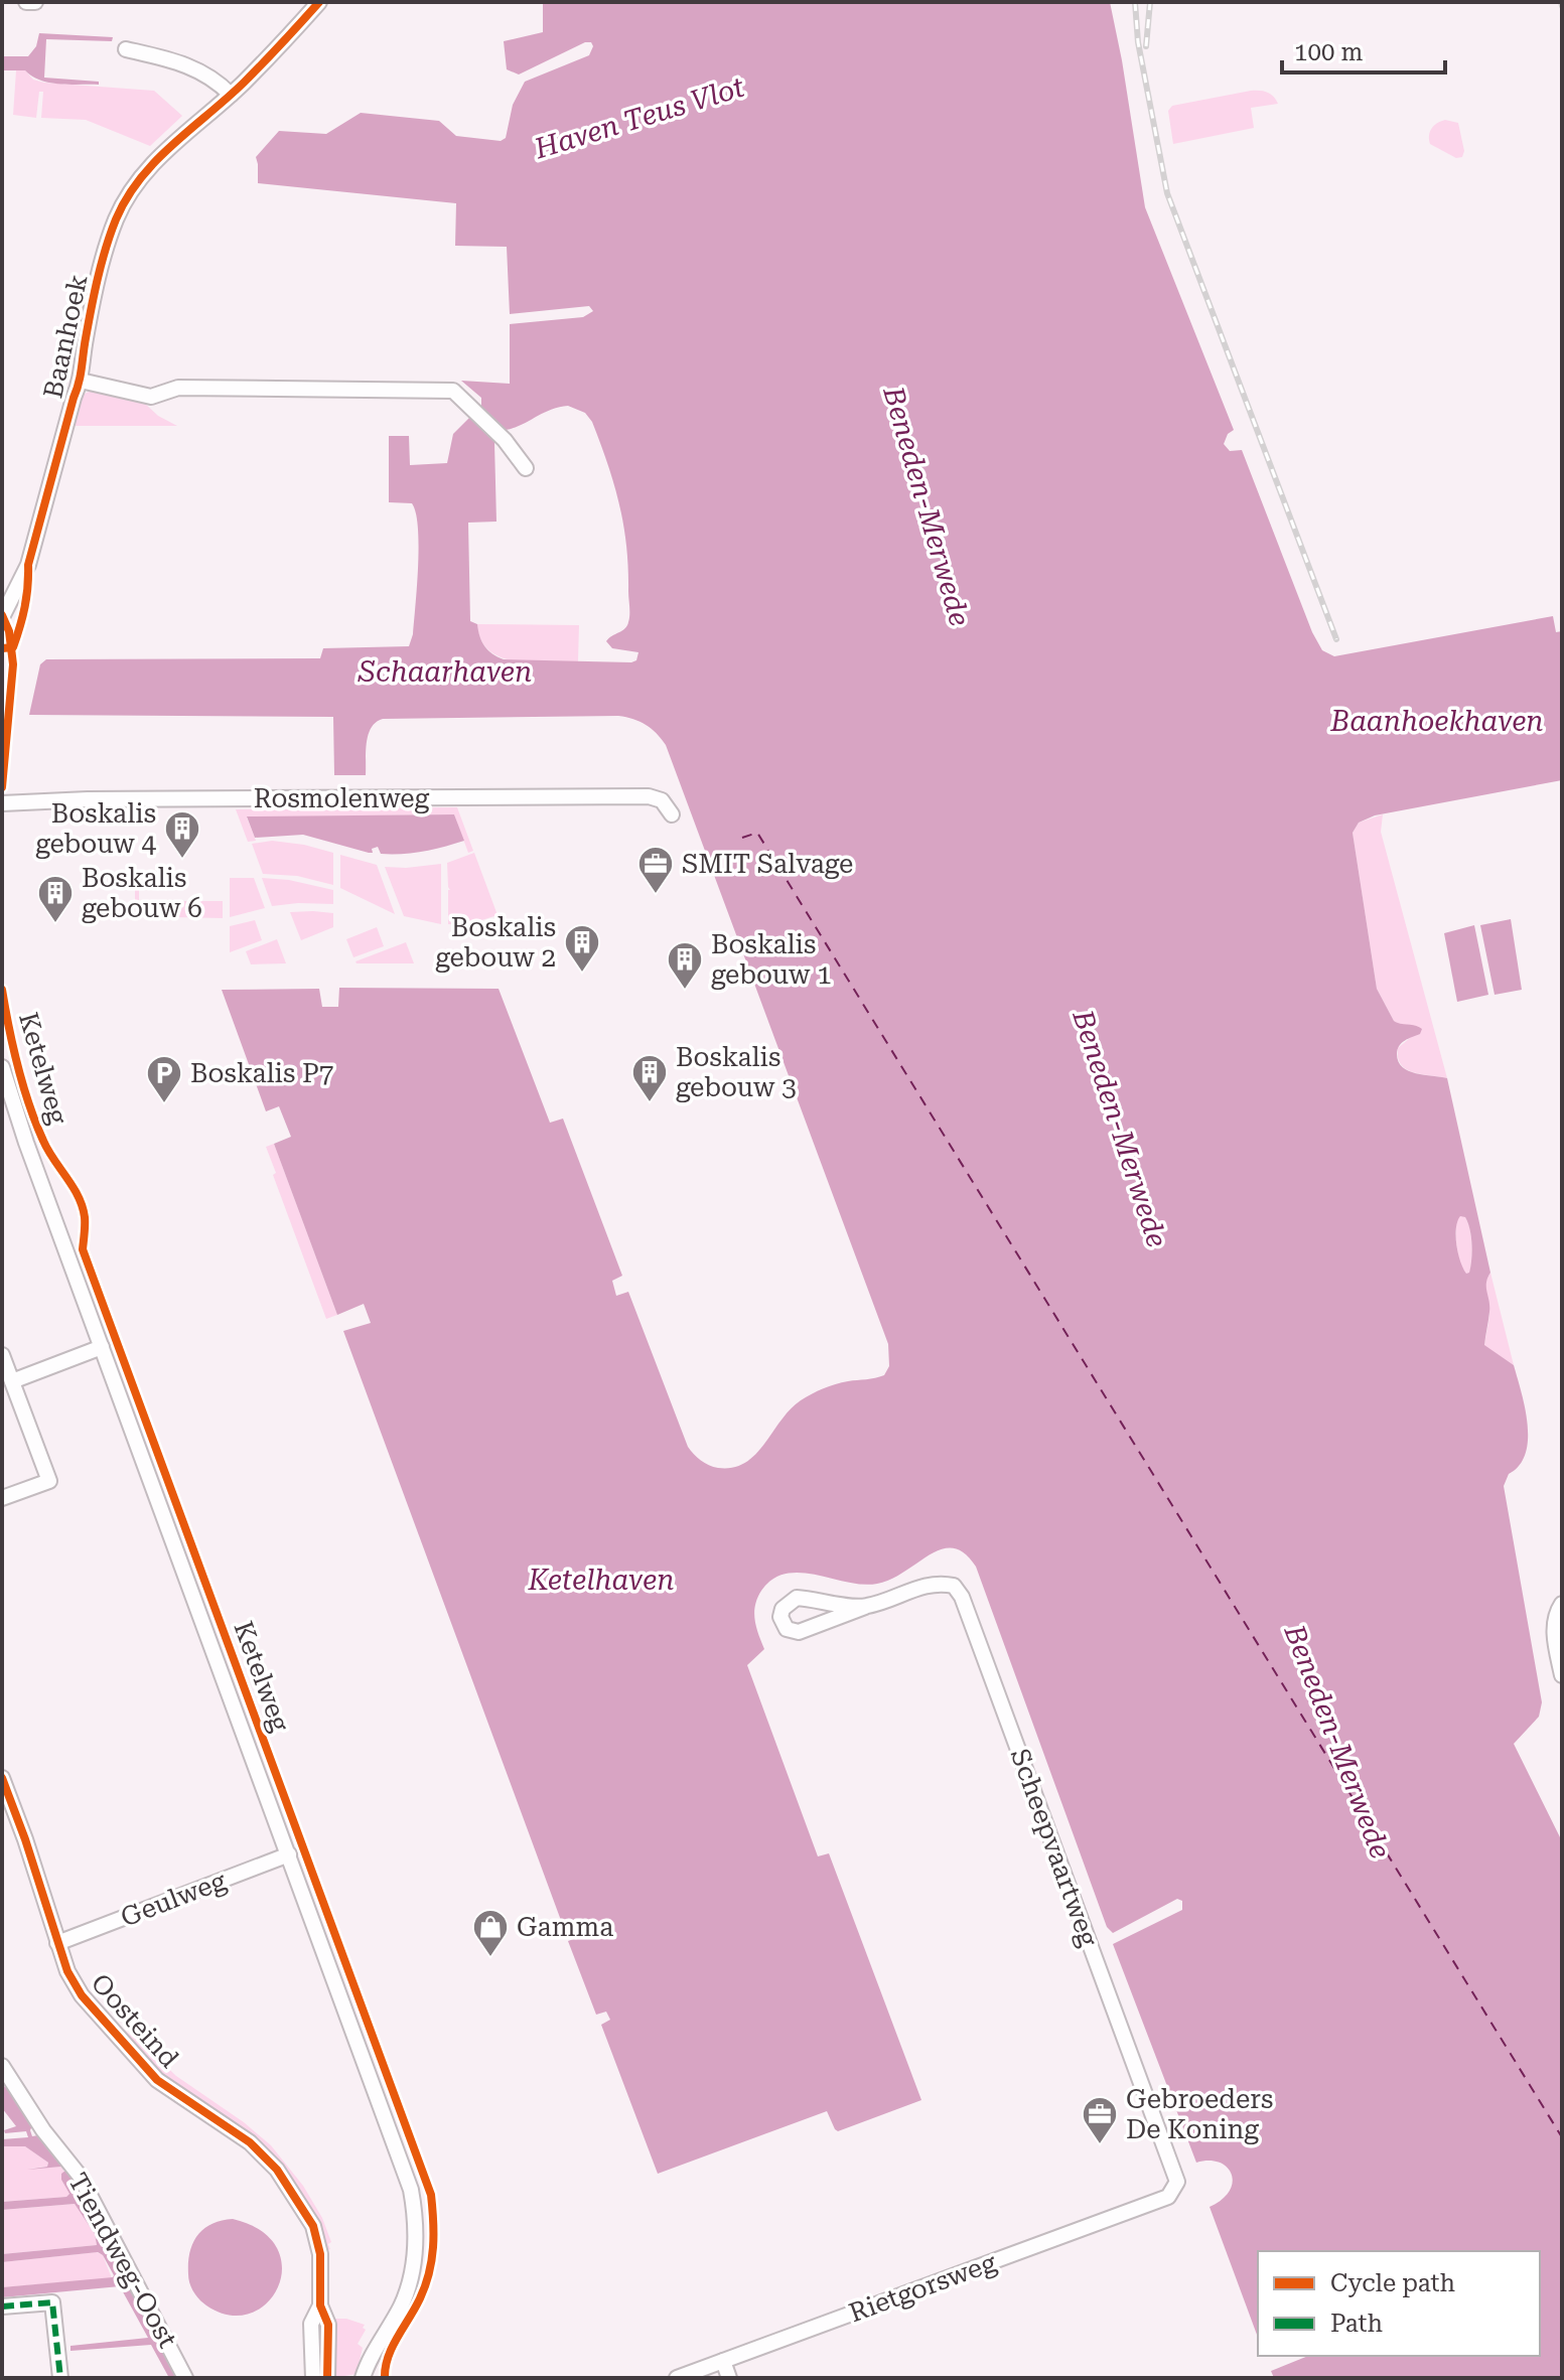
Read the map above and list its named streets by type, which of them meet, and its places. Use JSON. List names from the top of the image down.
{
  "streets": {
    "street": [
      "Baanhoek",
      "Rosmolenweg",
      "Ketelweg",
      "Scheepvaartweg",
      "Geulweg",
      "Oosteind",
      "Tiendweg-Oost",
      "Rietgorsweg"
    ]
  },
  "crossings": [
    ["Ketelweg", "Geulweg"],
    ["Scheepvaartweg", "Rietgorsweg"],
    ["Geulweg", "Oosteind"]
  ],
  "water": [
    "Haven Teus Vlot",
    "Beneden-Merwede",
    "Schaarhaven",
    "Baanhoekhaven",
    "Ketelhaven"
  ],
  "places": {
    "building": [
      "Boskalis gebouw 4",
      "Boskalis gebouw 6",
      "Boskalis gebouw 2",
      "Boskalis gebouw 1",
      "Boskalis gebouw 3"
    ],
    "office": ["SMIT Salvage", "Gebroeders De Koning"],
    "parking": ["Boskalis P7"],
    "shop": ["Gamma"]
  },
  "legend": ["Cycle path", "Path"],
  "scale_bar": "100 m"
}
